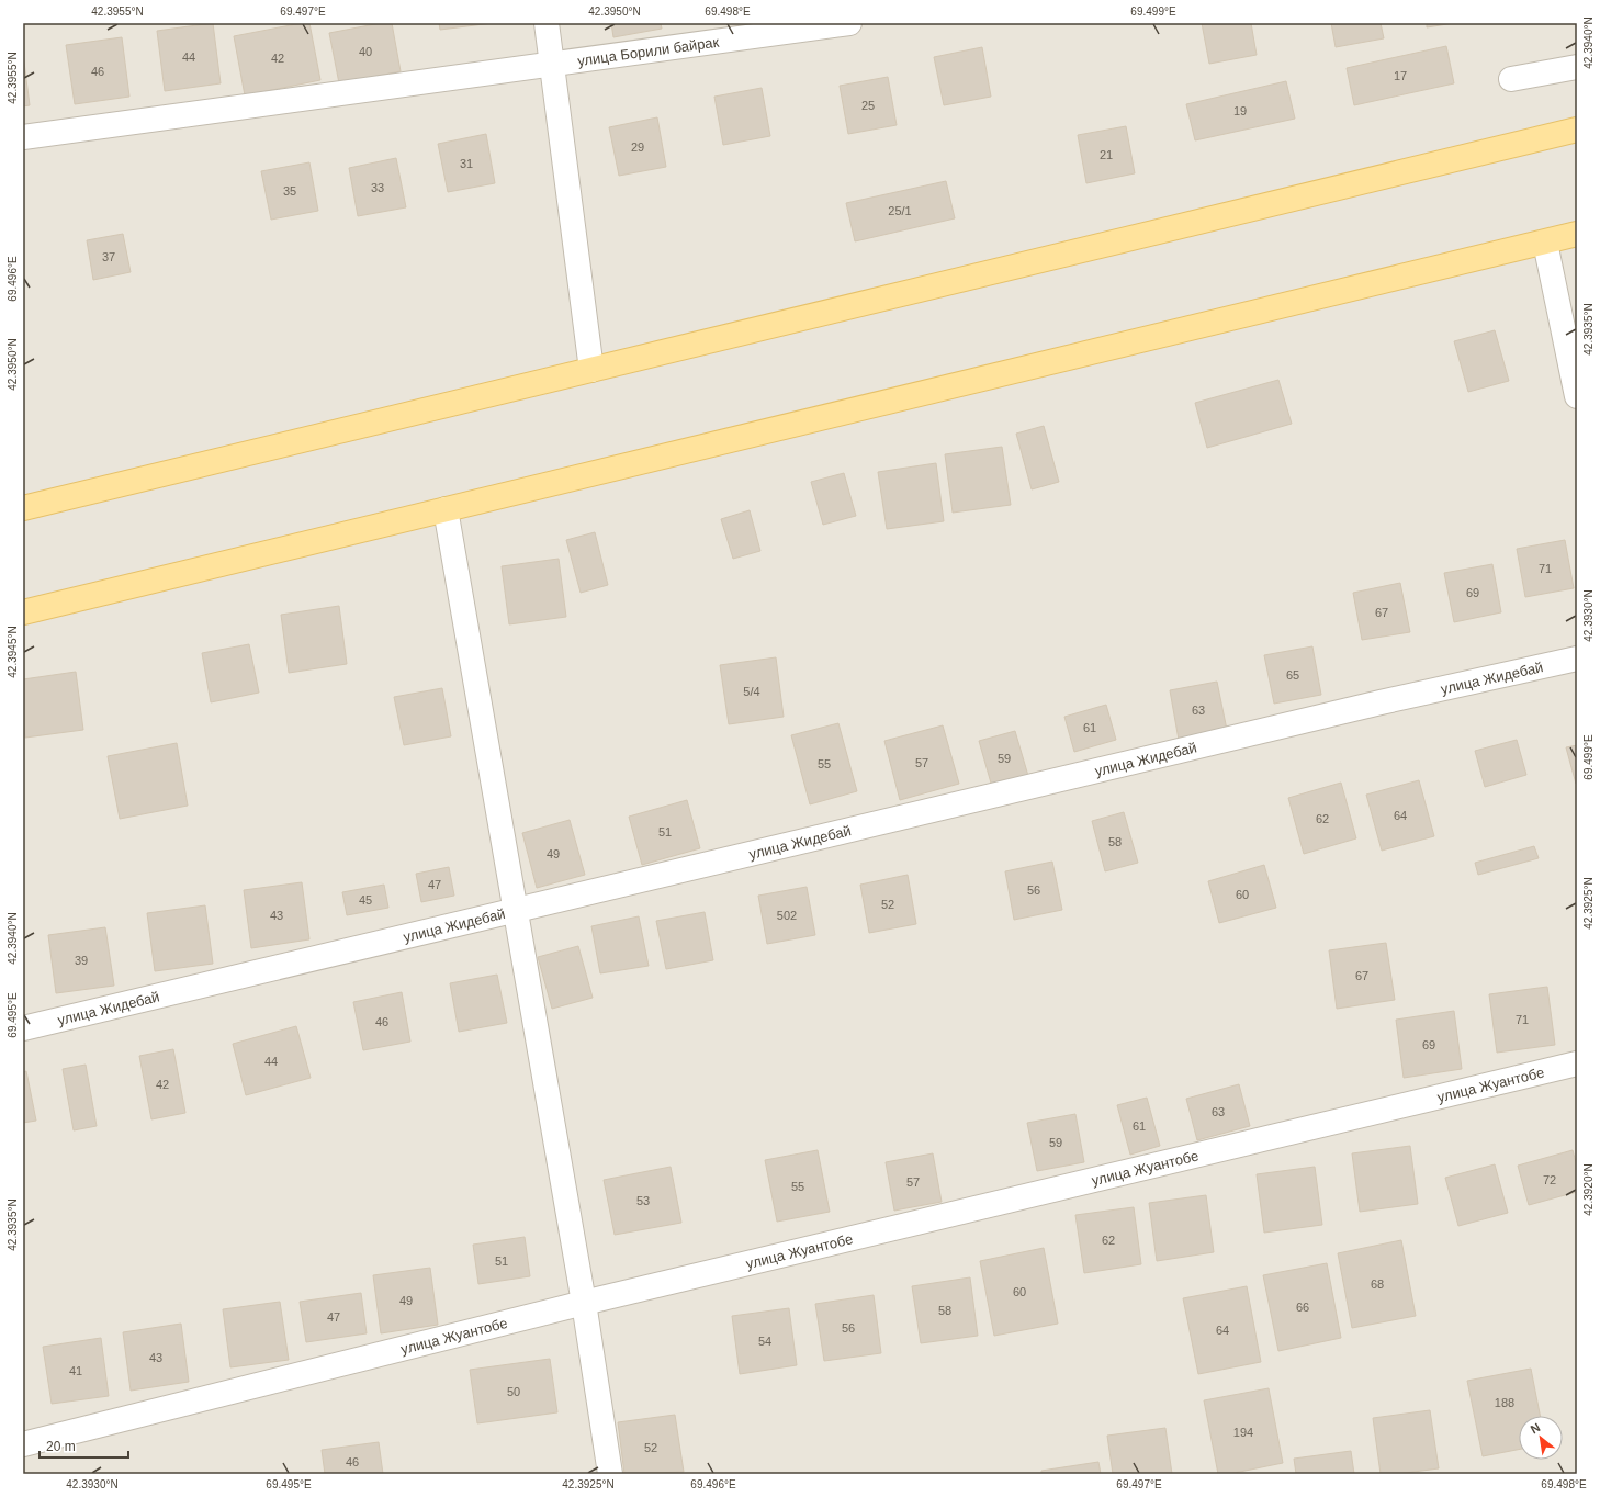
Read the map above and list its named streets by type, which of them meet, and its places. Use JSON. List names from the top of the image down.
{
  "streets": {
    "street": ["улица Борили байрак", "улица Жидебай", "улица Жуантобе"]
  },
  "house_numbers": [
    "40",
    "44",
    "42",
    "46",
    "17",
    "25",
    "19",
    "29",
    "21",
    "31",
    "33",
    "35",
    "25/1",
    "37",
    "71",
    "69",
    "67",
    "65",
    "5/4",
    "63",
    "61",
    "59",
    "57",
    "55",
    "64",
    "62",
    "51",
    "58",
    "49",
    "47",
    "56",
    "60",
    "45",
    "52",
    "43",
    "502",
    "39",
    "67",
    "71",
    "46",
    "69",
    "44",
    "42",
    "63",
    "61",
    "59",
    "72",
    "57",
    "55",
    "53",
    "62",
    "51",
    "68",
    "60",
    "49",
    "66",
    "58",
    "47",
    "56",
    "64",
    "54",
    "43",
    "41",
    "50",
    "188",
    "194",
    "52",
    "46"
  ],
  "scale_bar": "20 m",
  "north": "top left",
  "coordinates": [
    "42.3955°N",
    "69.497°E",
    "42.3950°N",
    "69.498°E",
    "69.499°E",
    "42.3940°N",
    "69.496°E",
    "42.3935°N",
    "42.3930°N",
    "42.3945°N",
    "42.3925°N",
    "69.495°E",
    "42.3920°N"
  ]
}
